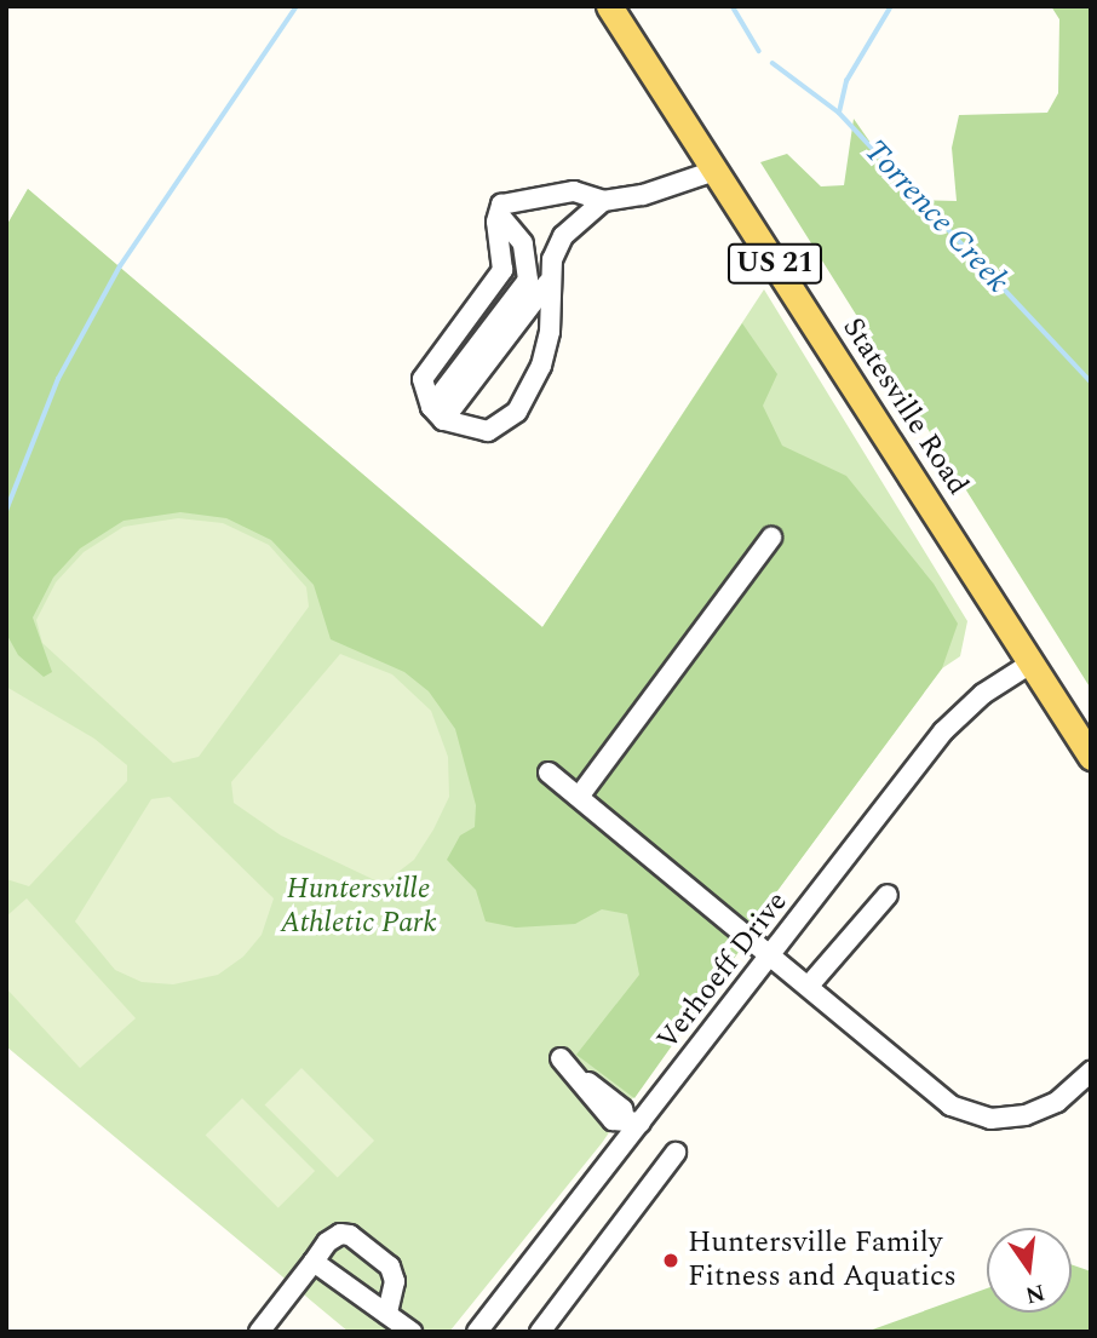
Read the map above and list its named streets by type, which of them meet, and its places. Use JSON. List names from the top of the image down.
{
  "streets": {
    "main road": ["US 21", "Statesville Road"],
    "street": ["Verhoeff Drive"]
  },
  "crossings": [
    ["Statesville Road", "Verhoeff Drive"]
  ],
  "water": ["Torrence Creek"],
  "parks": ["Huntersville Athletic Park"],
  "places": ["Huntersville Family Fitness and Aquatics"],
  "north": "bottom"
}
